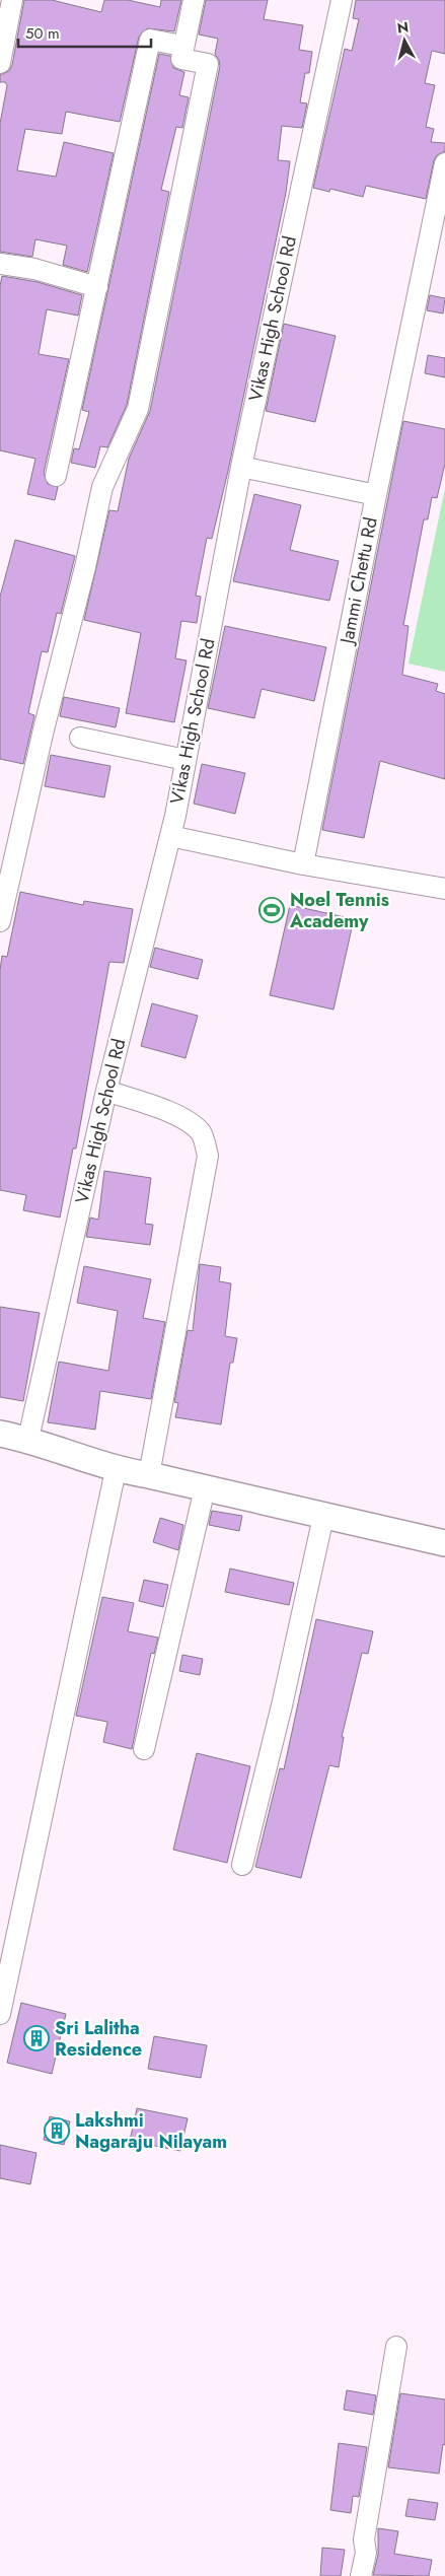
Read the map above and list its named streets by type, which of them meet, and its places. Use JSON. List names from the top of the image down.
{
  "streets": {
    "street": ["Vikas High School Rd", "Jammi Chettu Rd"]
  },
  "places": {
    "sports": ["Noel Tennis Academy"],
    "building": ["Sri Lalitha Residence", "Lakshmi Nagaraju Nilayam"]
  },
  "scale_bar": "50 m",
  "north": "top"
}
